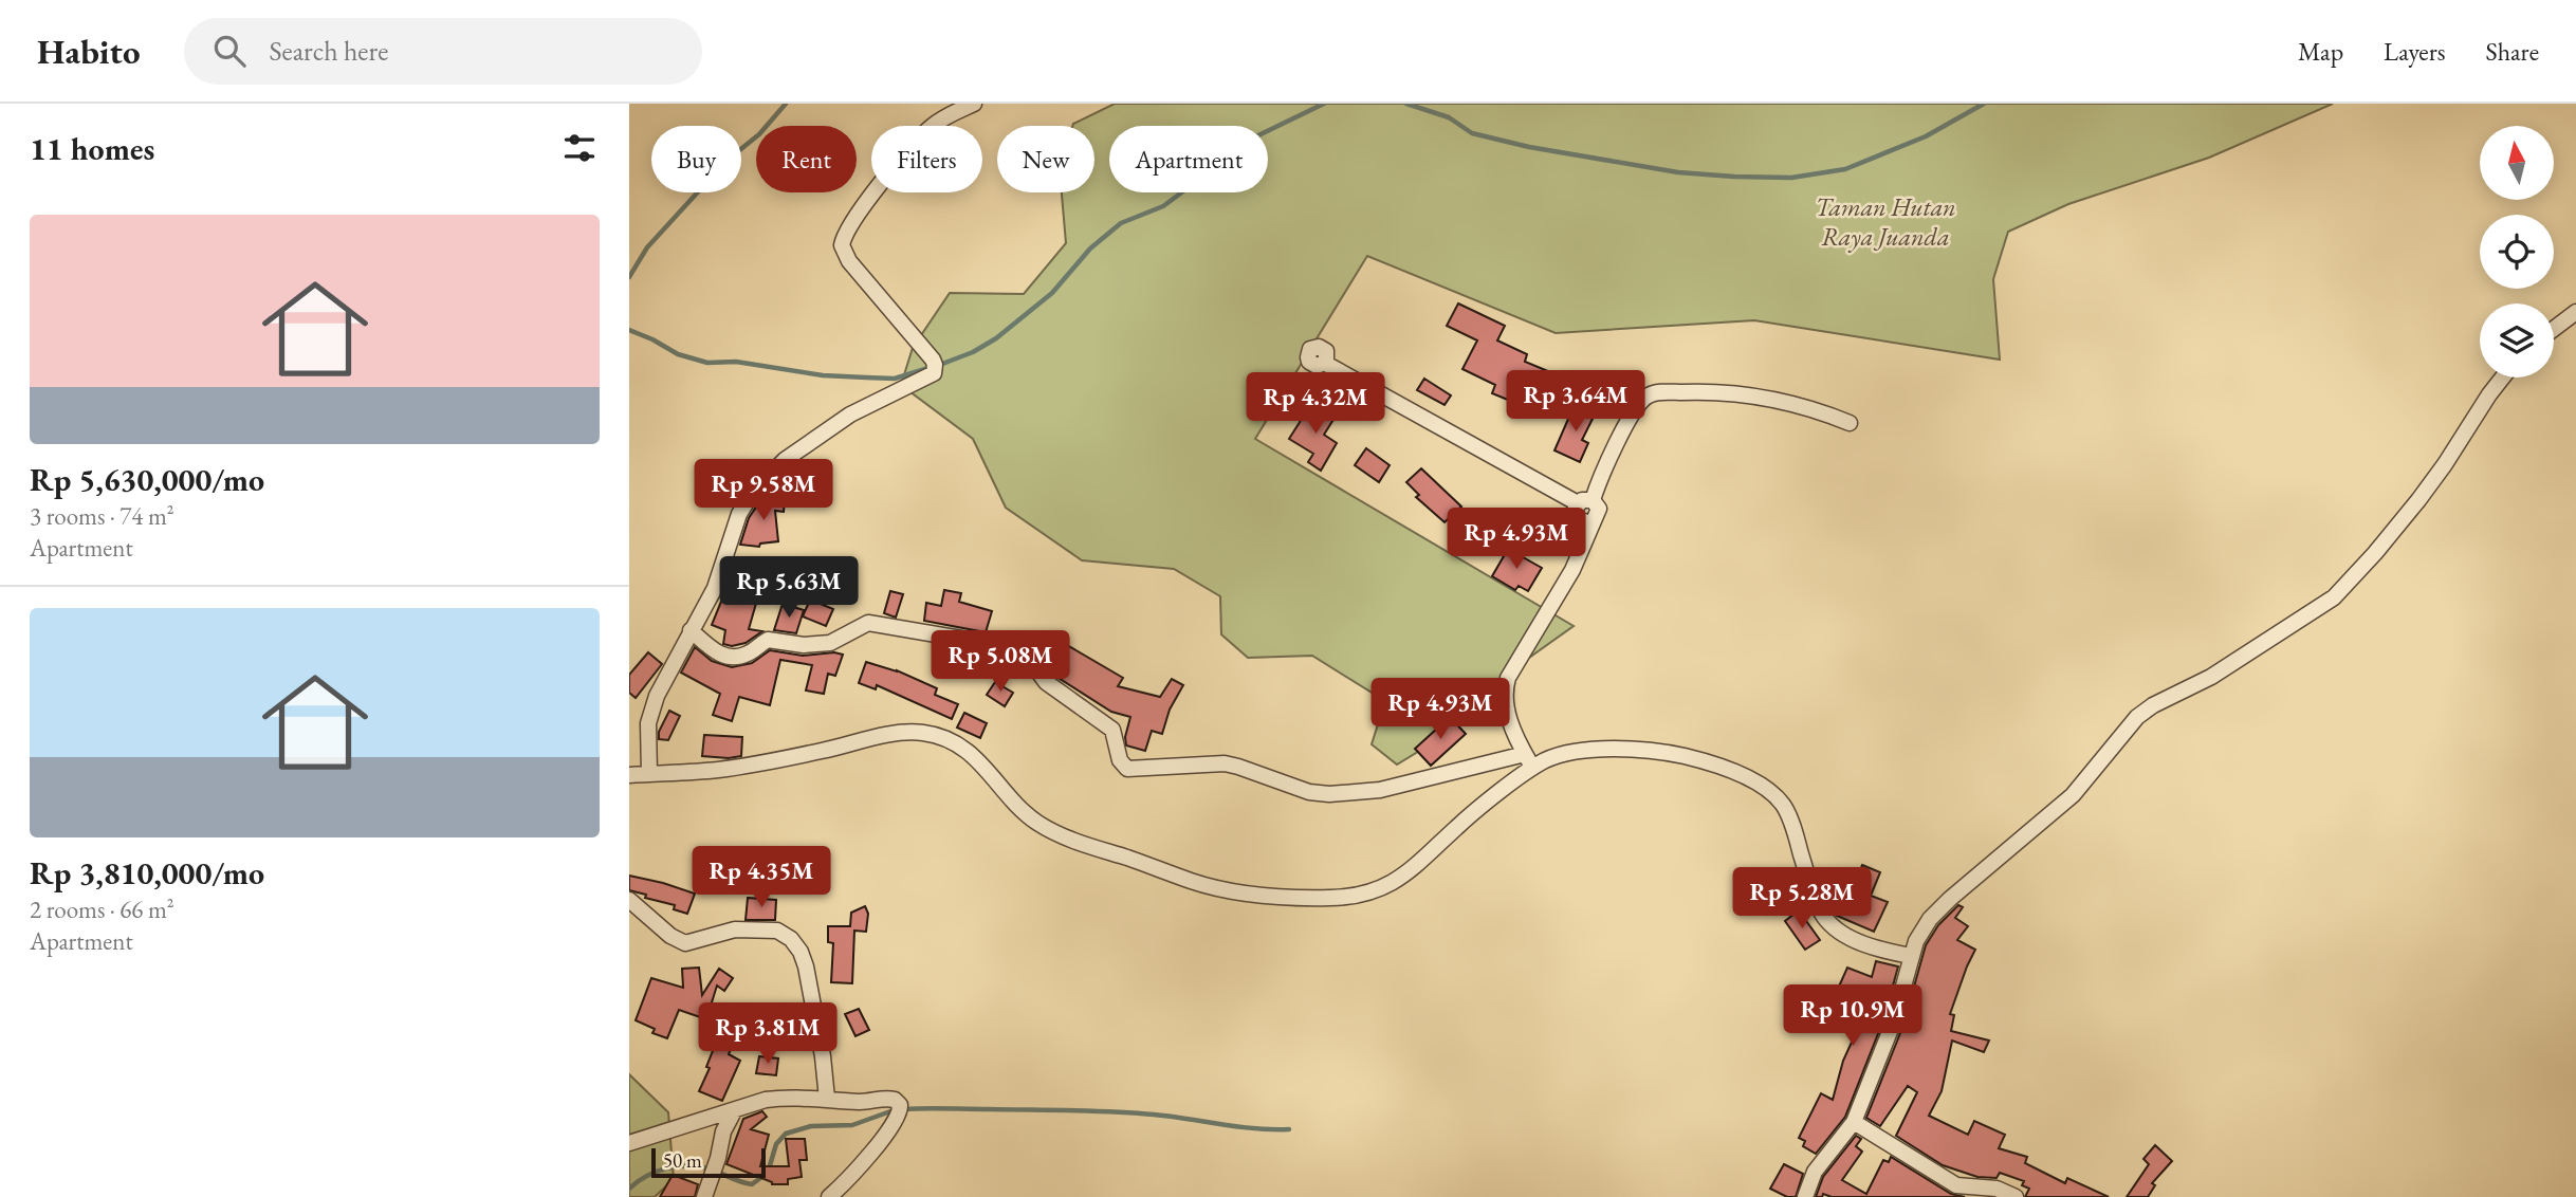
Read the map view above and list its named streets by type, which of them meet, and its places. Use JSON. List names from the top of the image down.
{
  "parks": ["Taman Hutan Raya Juanda"],
  "scale_bar": "50 m",
  "north": "top",
  "page": {
    "header": "Habito",
    "search": "Search here",
    "nav": ["Map", "Layers", "Share"],
    "heading": "11 homes",
    "chip": [
      "Buy",
      "Rent",
      "Filters",
      "New",
      "Apartment"
    ],
    "list": [
      {
        "name": "Rp 5,630,000/mo",
        "note": "3 rooms · 74 m² · Apartment"
      },
      {
        "name": "Rp 3,810,000/mo",
        "note": "2 rooms · 66 m² · Apartment"
      }
    ],
    "price": [
      "Rp 3.64M",
      "Rp 4.32M",
      "Rp 9.58M",
      "Rp 4.93M",
      "Rp 5.63M",
      "Rp 5.08M",
      "Rp 4.93M",
      "Rp 4.35M",
      "Rp 5.28M",
      "Rp 10.9M",
      "Rp 3.81M"
    ],
    "scale": "50 m"
  }
}
